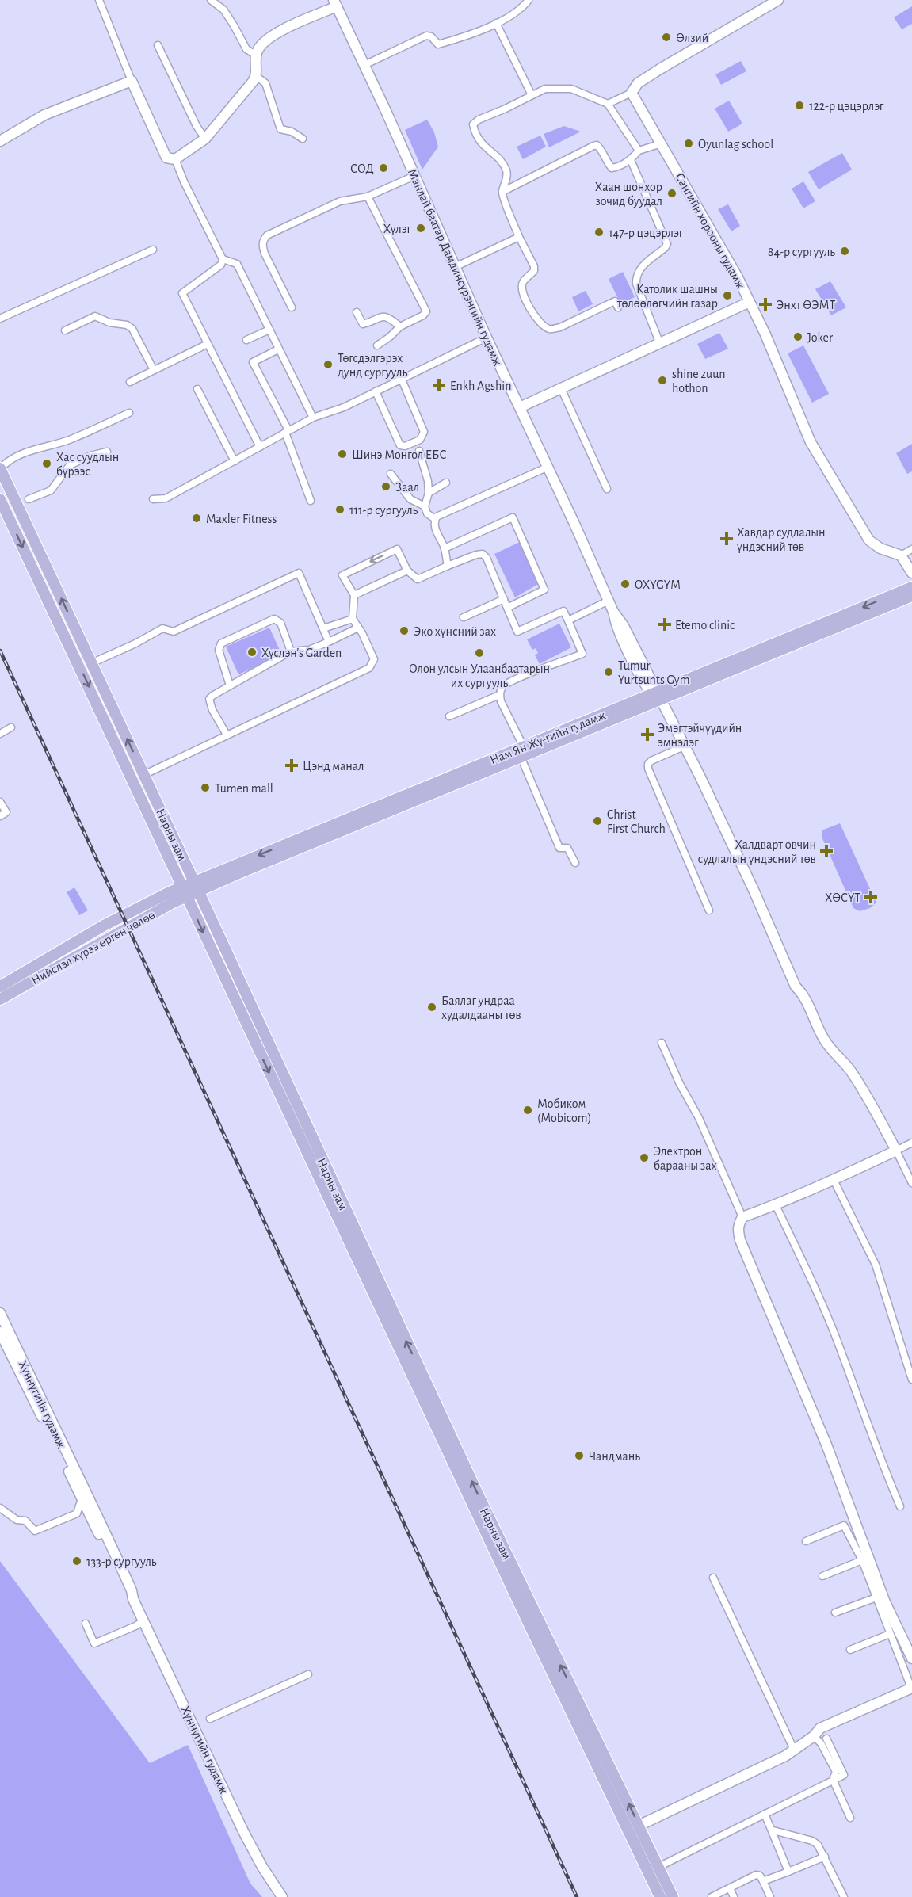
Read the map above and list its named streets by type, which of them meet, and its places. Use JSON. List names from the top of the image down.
{
  "streets": {
    "main road": ["Нам Ян Жү-гийн гудамж", "Нарны зам", "Нийслэл хүрээ өргөн чөлөө"],
    "street": ["Сангийн хорооны гудамж", "Манлай баатар Дамдинсүрэнгийн гудамж", "Хүннүгийн гудамж"]
  },
  "crossings": [
    ["Сангийн хорооны гудамж", "Манлай баатар Дамдинсүрэнгийн гудамж"],
    ["Манлай баатар Дамдинсүрэнгийн гудамж", "Нам Ян Жү-гийн гудамж"],
    ["Нам Ян Жү-гийн гудамж", "Нарны зам"],
    ["Нам Ян Жү-гийн гудамж", "Нийслэл хүрээ өргөн чөлөө"],
    ["Нарны зам", "Нийслэл хүрээ өргөн чөлөө"]
  ],
  "places": {
    "other": [
      "Өлзий",
      "122-р цэцэрлэг",
      "Oyunlag school",
      "СОД",
      "Хаан шонхор зочид буудал",
      "Хүлэг",
      "147-р цэцэрлэг",
      "84-р сургууль",
      "Католик шашны төлөөлөгчийн газар",
      "Joker",
      "Төгсдэлгэрэх дунд сургууль",
      "shine zuun hothon",
      "Шинэ Монгол ЕБС",
      "Хас суудлын бүрээс",
      "Заал",
      "111-р сургууль",
      "Maxler Fitness",
      "OXYGYM",
      "Эко хүнсний зах",
      "Хүслэн's Garden",
      "Олон улсын Улаанбаатарын их сургууль",
      "Tumur Yurtsunts Gym",
      "Tumen mall",
      "Christ First Church",
      "Баялаг ундраа худалдааны төв",
      "Мобиком (Mobicom)",
      "Электрон барааны зах",
      "Чандмань",
      "133-р сургууль"
    ],
    "health": [
      "Энхт ӨЭМТ",
      "Enkh Agshin",
      "Хавдар судлалын үндэсний төв",
      "Etemo clinic",
      "Эмэгтэйчүүдийн эмнэлэг",
      "Цэнд манал",
      "Халдварт өвчин судлалын үндэсний төв",
      "ХӨСҮТ"
    ]
  }
}
